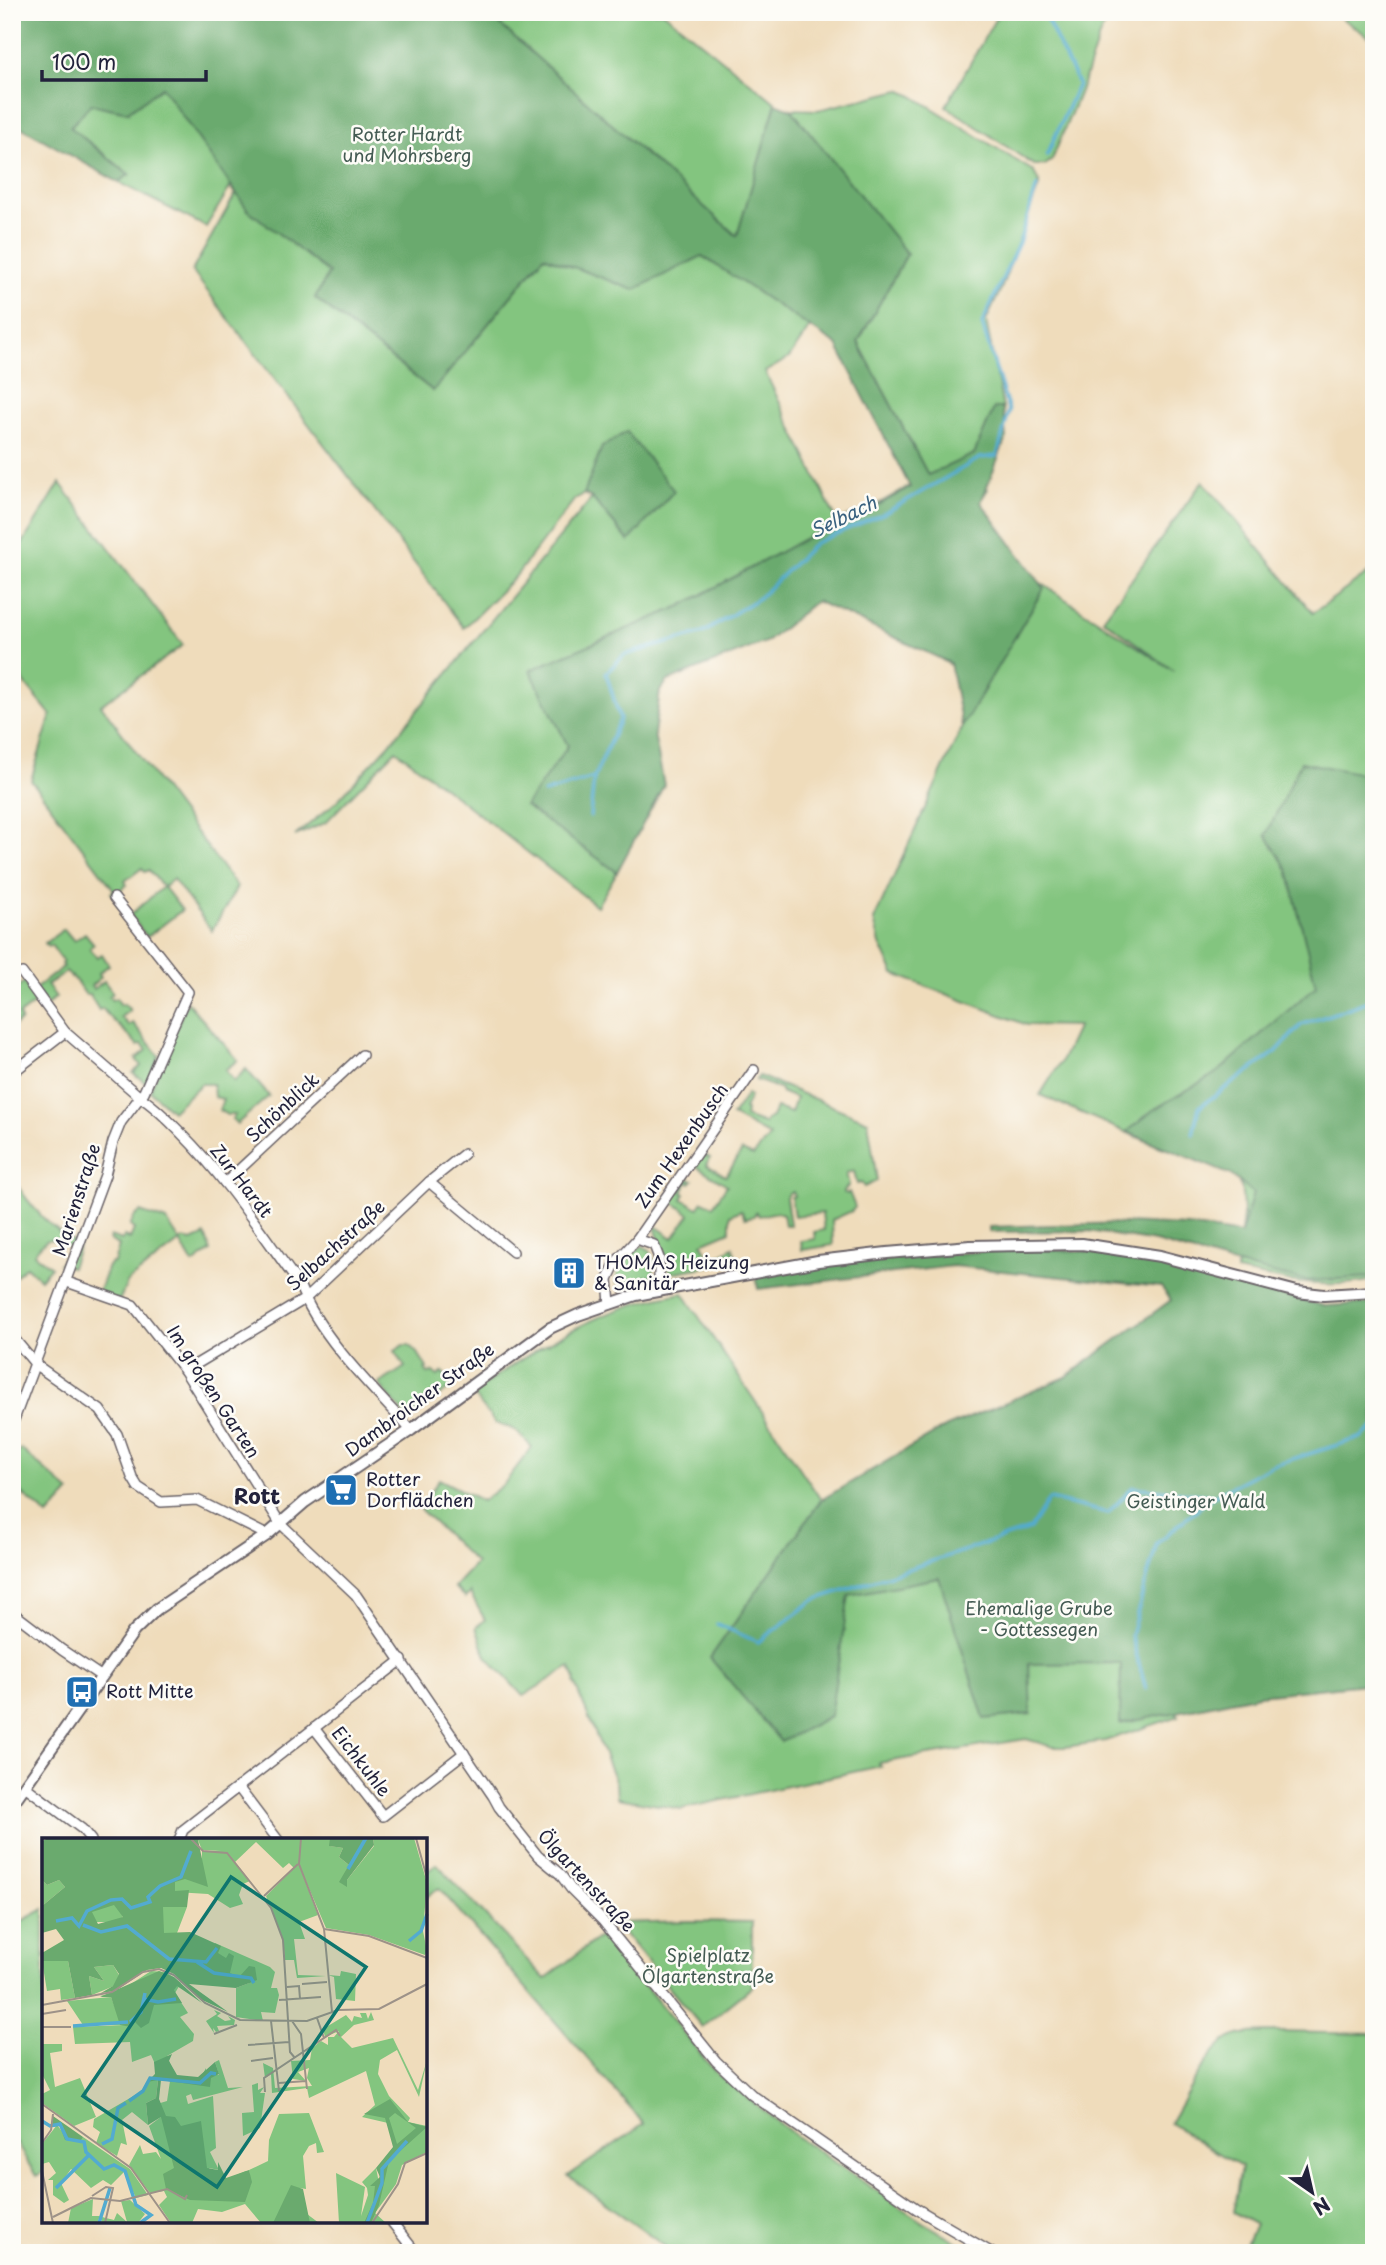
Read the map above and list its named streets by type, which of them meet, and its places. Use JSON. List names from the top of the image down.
{
  "streets": {
    "street": [
      "Schönblick",
      "Zum Hexenbusch",
      "Zur Hardt",
      "Marienstraße",
      "Selbachstraße",
      "Im großen Garten",
      "Dambroicher Straße",
      "Eichkuhle",
      "Ölgartenstraße"
    ]
  },
  "crossings": [
    ["Schönblick", "Zur Hardt"],
    ["Zum Hexenbusch", "Dambroicher Straße"],
    ["Zur Hardt", "Marienstraße"],
    ["Zur Hardt", "Selbachstraße"],
    ["Zur Hardt", "Dambroicher Straße"],
    ["Marienstraße", "Im großen Garten"],
    ["Selbachstraße", "Im großen Garten"],
    ["Im großen Garten", "Dambroicher Straße"],
    ["Im großen Garten", "Ölgartenstraße"],
    ["Dambroicher Straße", "Ölgartenstraße"],
    ["Eichkuhle", "Ölgartenstraße"]
  ],
  "districts": ["Rott"],
  "water": ["Selbach"],
  "parks": [
    "Rotter Hardt und Mohrsberg",
    "Geistinger Wald",
    "Ehemalige Grube - Gottessegen",
    "Spielplatz Ölgartenstraße"
  ],
  "places": {
    "building": ["THOMAS Heizung & Sanitär"],
    "supermarket": ["Rotter Dorflädchen"],
    "bus stop": ["Rott Mitte"]
  },
  "scale_bar": "100 m",
  "north": "bottom right"
}
